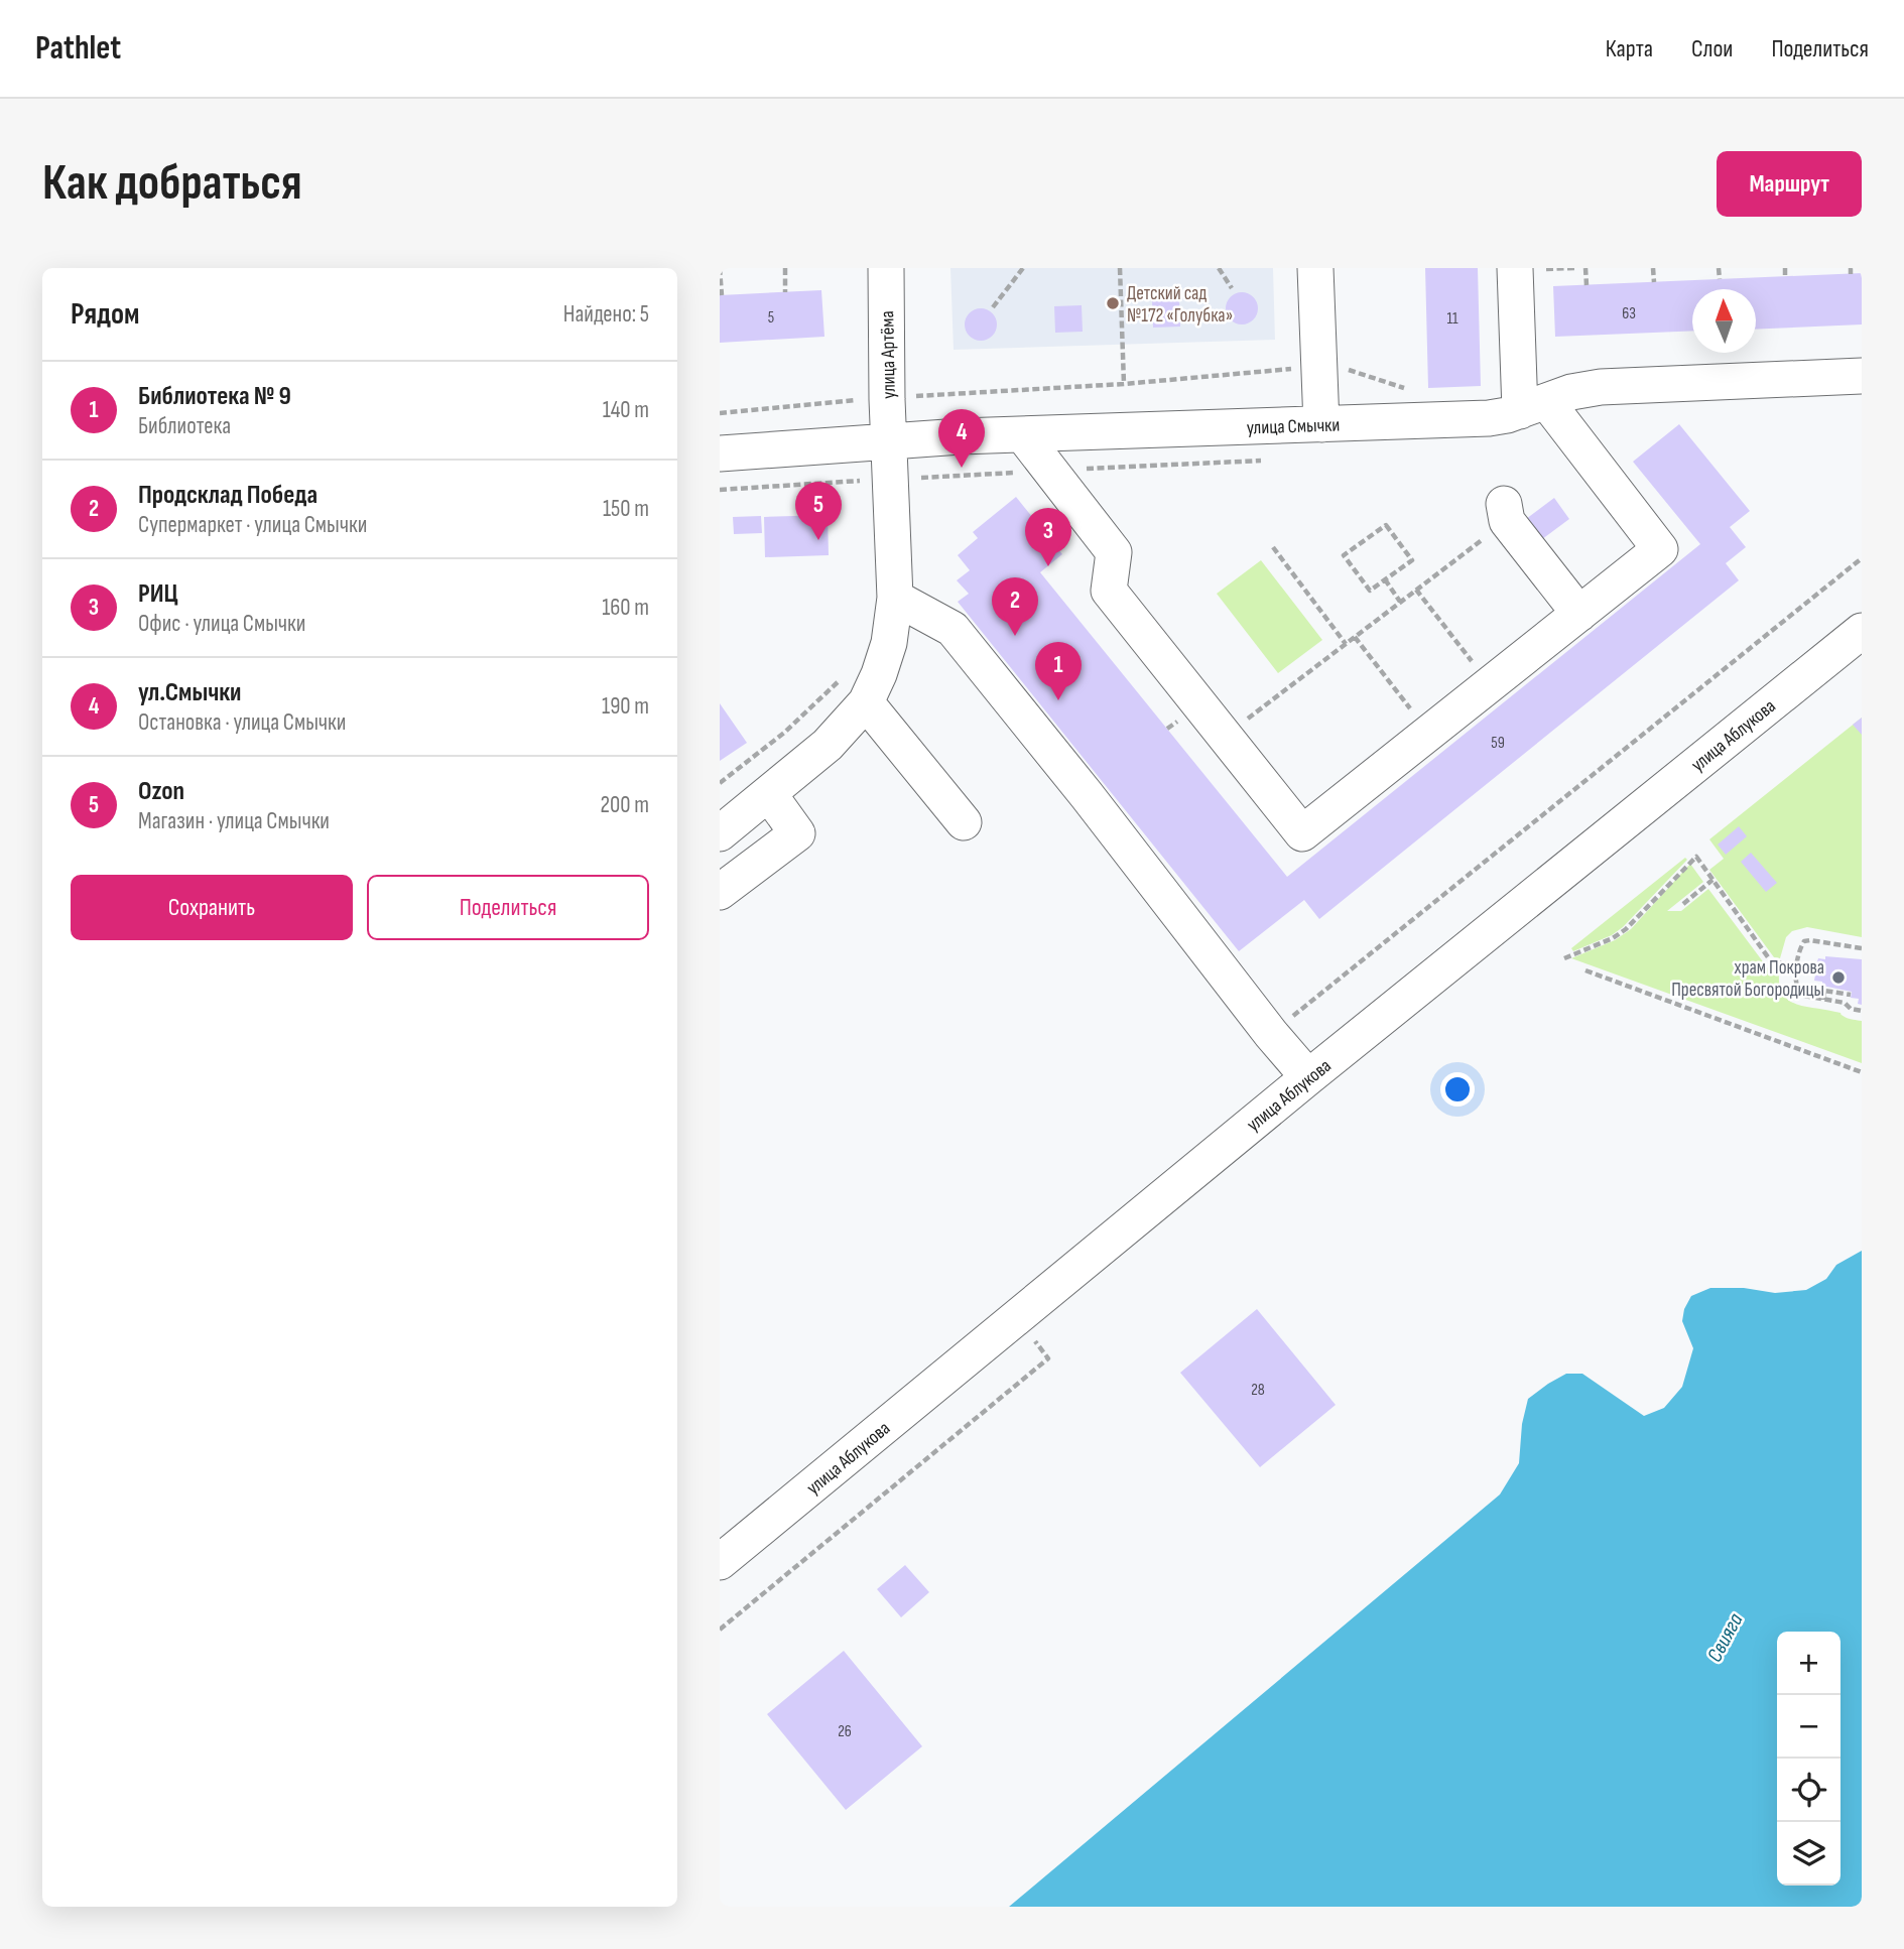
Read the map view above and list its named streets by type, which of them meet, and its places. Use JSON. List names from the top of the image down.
{
  "streets": {
    "street": ["улица Артёма", "улица Смычки", "улица Аблукова"]
  },
  "crossings": [
    ["улица Артёма", "улица Смычки"]
  ],
  "water": ["Свияга"],
  "places": ["Детский сад №172 «Голубка»", "храм Покрова Пресвятой Богородицы"],
  "house_numbers": [
    "63",
    "5",
    "11",
    "59",
    "28",
    "26"
  ],
  "north": "top",
  "page": {
    "header": "Pathlet",
    "nav": ["Карта", "Слои", "Поделиться"],
    "buttons": [
      "Маршрут",
      ["Сохранить", "Поделиться"]
    ],
    "title": "Как добраться",
    "heading": ["Рядом", "Найдено: 5"],
    "list": [
      {
        "mark": "1",
        "name": "Библиотека № 9",
        "note": "Библиотека",
        "value": "140 m"
      },
      {
        "mark": "2",
        "name": "Продсклад Победа",
        "note": "Супермаркет · улица Смычки",
        "value": "150 m"
      },
      {
        "mark": "3",
        "name": "РИЦ",
        "note": "Офис · улица Смычки",
        "value": "160 m"
      },
      {
        "mark": "4",
        "name": "ул.Смычки",
        "note": "Остановка · улица Смычки",
        "value": "190 m"
      },
      {
        "mark": "5",
        "name": "Ozon",
        "note": "Магазин · улица Смычки",
        "value": "200 m"
      }
    ],
    "pins": [
      "4",
      "5",
      "3",
      "2",
      "1"
    ],
    "map_buttons": ["+", "−"]
  }
}
